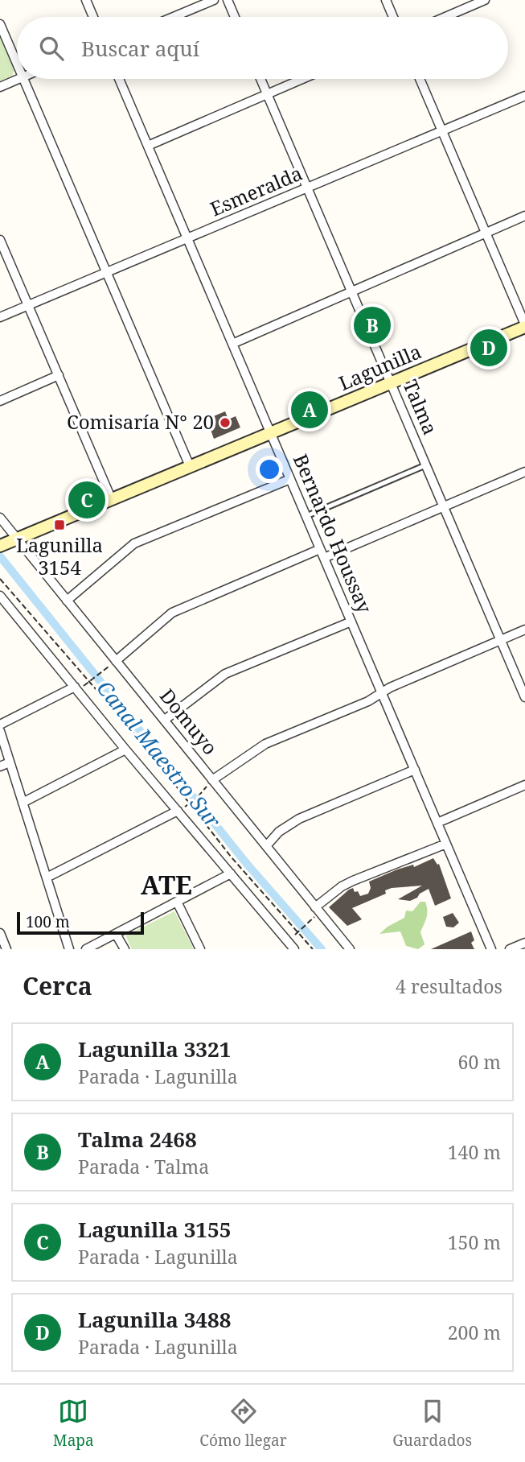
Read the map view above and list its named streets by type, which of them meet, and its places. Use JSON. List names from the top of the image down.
{
  "streets": {
    "main road": ["Lagunilla"],
    "street": [
      "Esmeralda",
      "Talma",
      "Bernardo Houssay",
      "Domuyo"
    ]
  },
  "crossings": [
    ["Esmeralda", "Talma"],
    ["Esmeralda", "Bernardo Houssay"],
    ["Lagunilla", "Talma"],
    ["Lagunilla", "Bernardo Houssay"],
    ["Lagunilla", "Domuyo"]
  ],
  "districts": ["ATE"],
  "water": ["Canal Maestro Sur"],
  "places": {
    "other": ["Comisaría N° 20"],
    "transit": ["Lagunilla 3154"]
  },
  "scale_bar": "100 m",
  "page": {
    "search": "Buscar aquí",
    "pins": [
      "B",
      "D",
      "A",
      "C"
    ],
    "scale": "100 m",
    "heading": ["Cerca", "4 resultados"],
    "list": [
      {
        "mark": "A",
        "name": "Lagunilla 3321",
        "note": "Parada · Lagunilla",
        "value": "60 m"
      },
      {
        "mark": "B",
        "name": "Talma 2468",
        "note": "Parada · Talma",
        "value": "140 m"
      },
      {
        "mark": "C",
        "name": "Lagunilla 3155",
        "note": "Parada · Lagunilla",
        "value": "150 m"
      },
      {
        "mark": "D",
        "name": "Lagunilla 3488",
        "note": "Parada · Lagunilla",
        "value": "200 m"
      }
    ],
    "nav": ["Mapa", "Cómo llegar", "Guardados"]
  }
}
